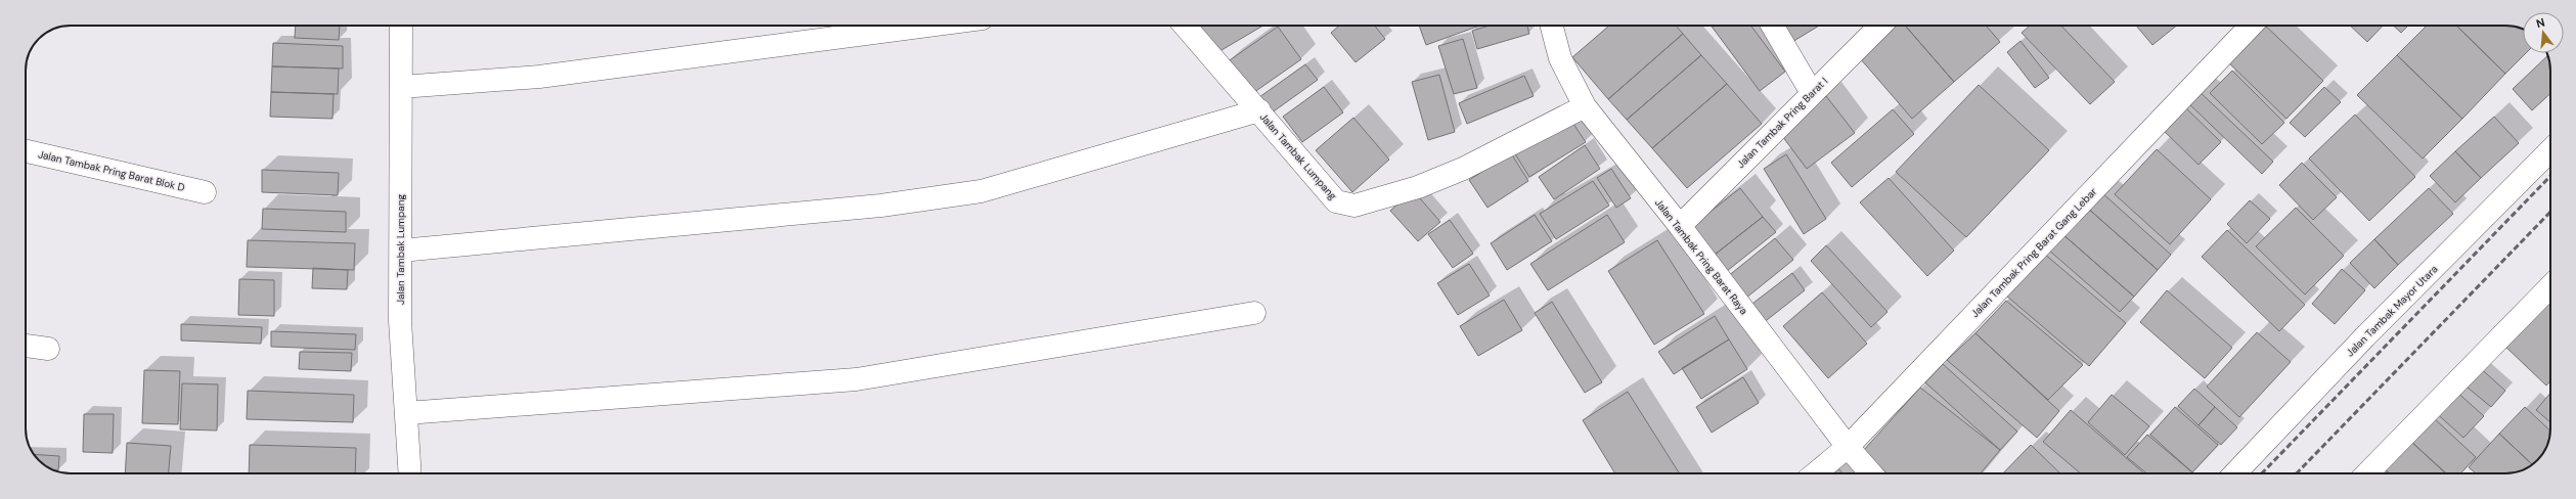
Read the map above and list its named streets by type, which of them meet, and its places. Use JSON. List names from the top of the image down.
{
  "streets": {
    "street": [
      "Jalan Tambak Pring Barat I",
      "Jalan Tambak Lumpang",
      "Jalan Tambak Pring Barat Blok D",
      "Jalan Tambak Pring Barat Gang Lebar",
      "Jalan Tambak Pring Barat Raya",
      "Jalan Tambak Mayor Utara"
    ]
  },
  "crossings": [
    ["Jalan Tambak Pring Barat I", "Jalan Tambak Pring Barat Raya"],
    ["Jalan Tambak Lumpang", "Jalan Tambak Pring Barat Raya"],
    ["Jalan Tambak Pring Barat Gang Lebar", "Jalan Tambak Pring Barat Raya"]
  ],
  "north": "top"
}
